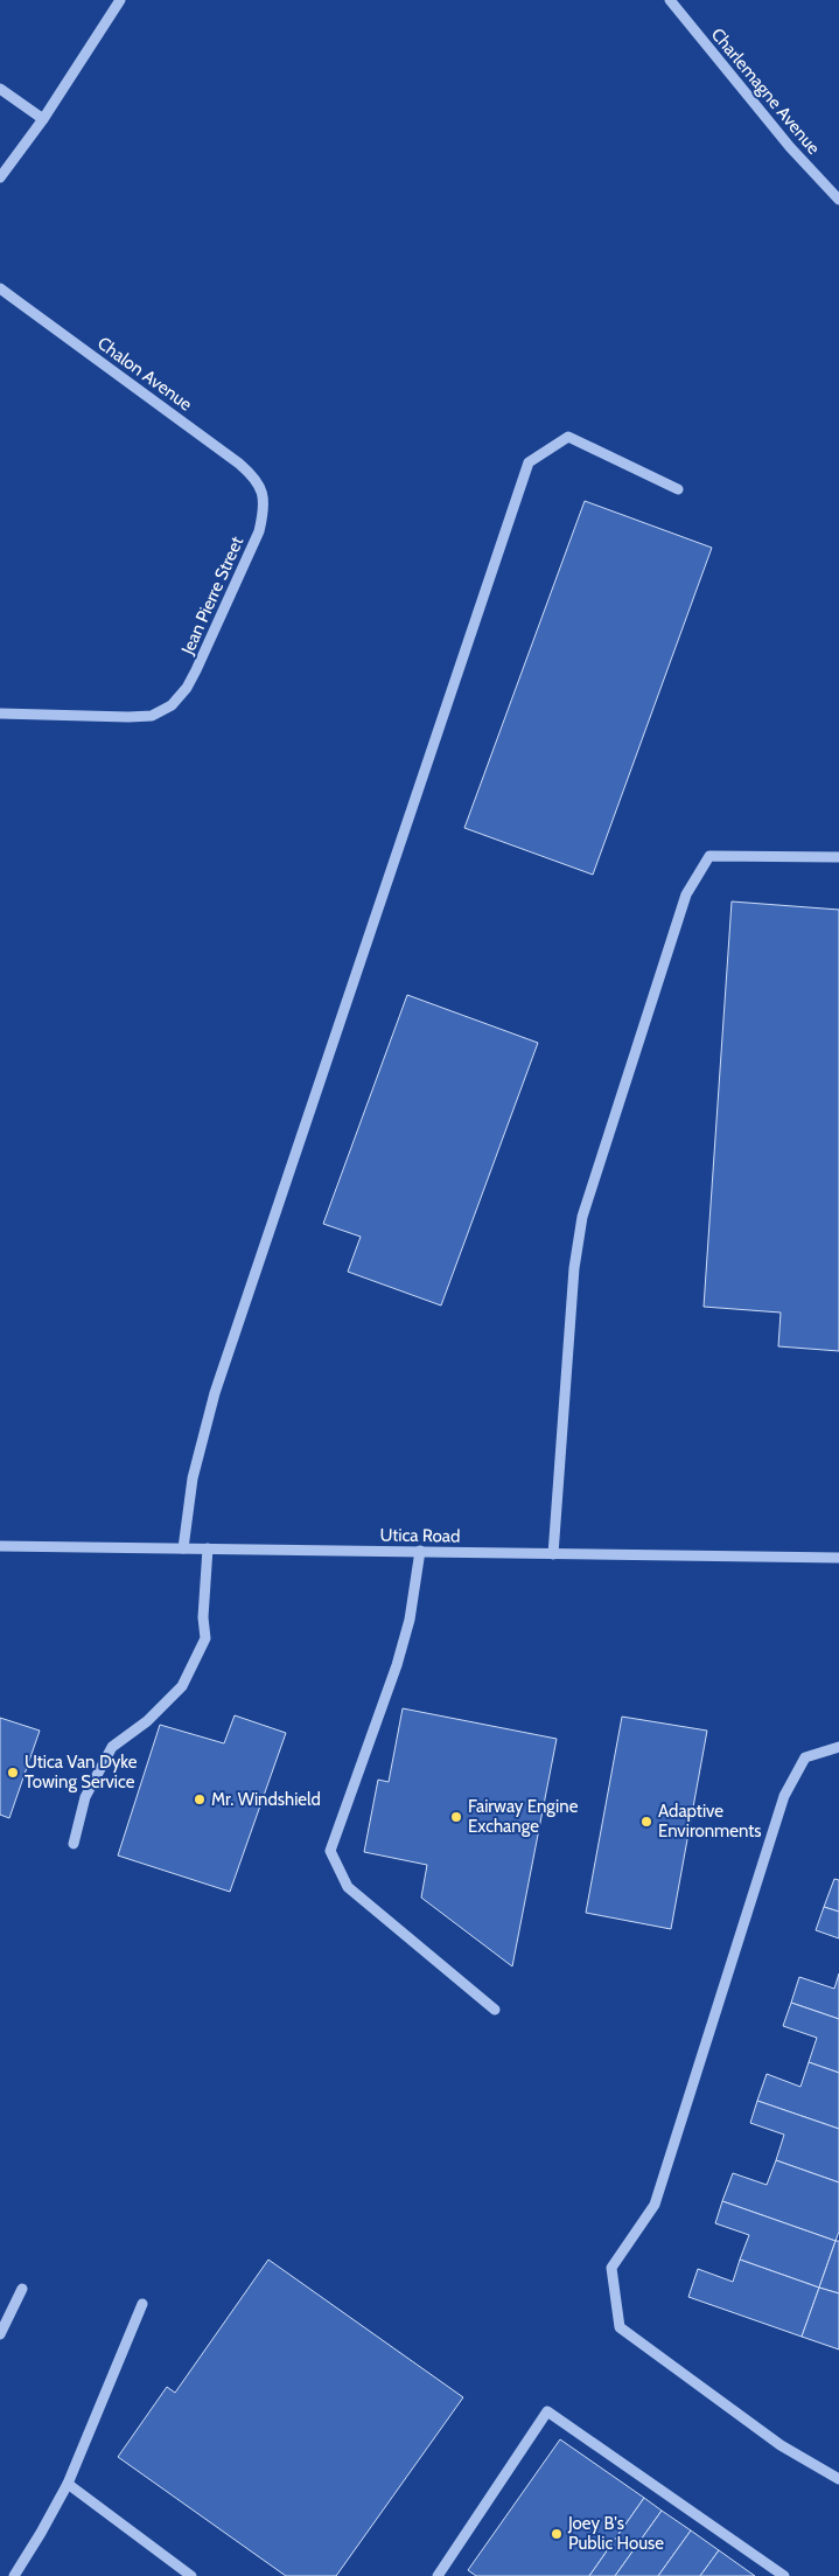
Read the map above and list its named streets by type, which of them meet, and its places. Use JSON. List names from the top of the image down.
{
  "streets": {
    "street": [
      "Charlemagne Avenue",
      "Chalon Avenue",
      "Jean Pierre Street",
      "Utica Road"
    ]
  },
  "crossings": [
    ["Chalon Avenue", "Jean Pierre Street"]
  ],
  "places": [
    "Utica Van Dyke Towing Service",
    "Mr. Windshield",
    "Fairway Engine Exchange",
    "Adaptive Environments",
    "Joey B's Public House"
  ]
}
